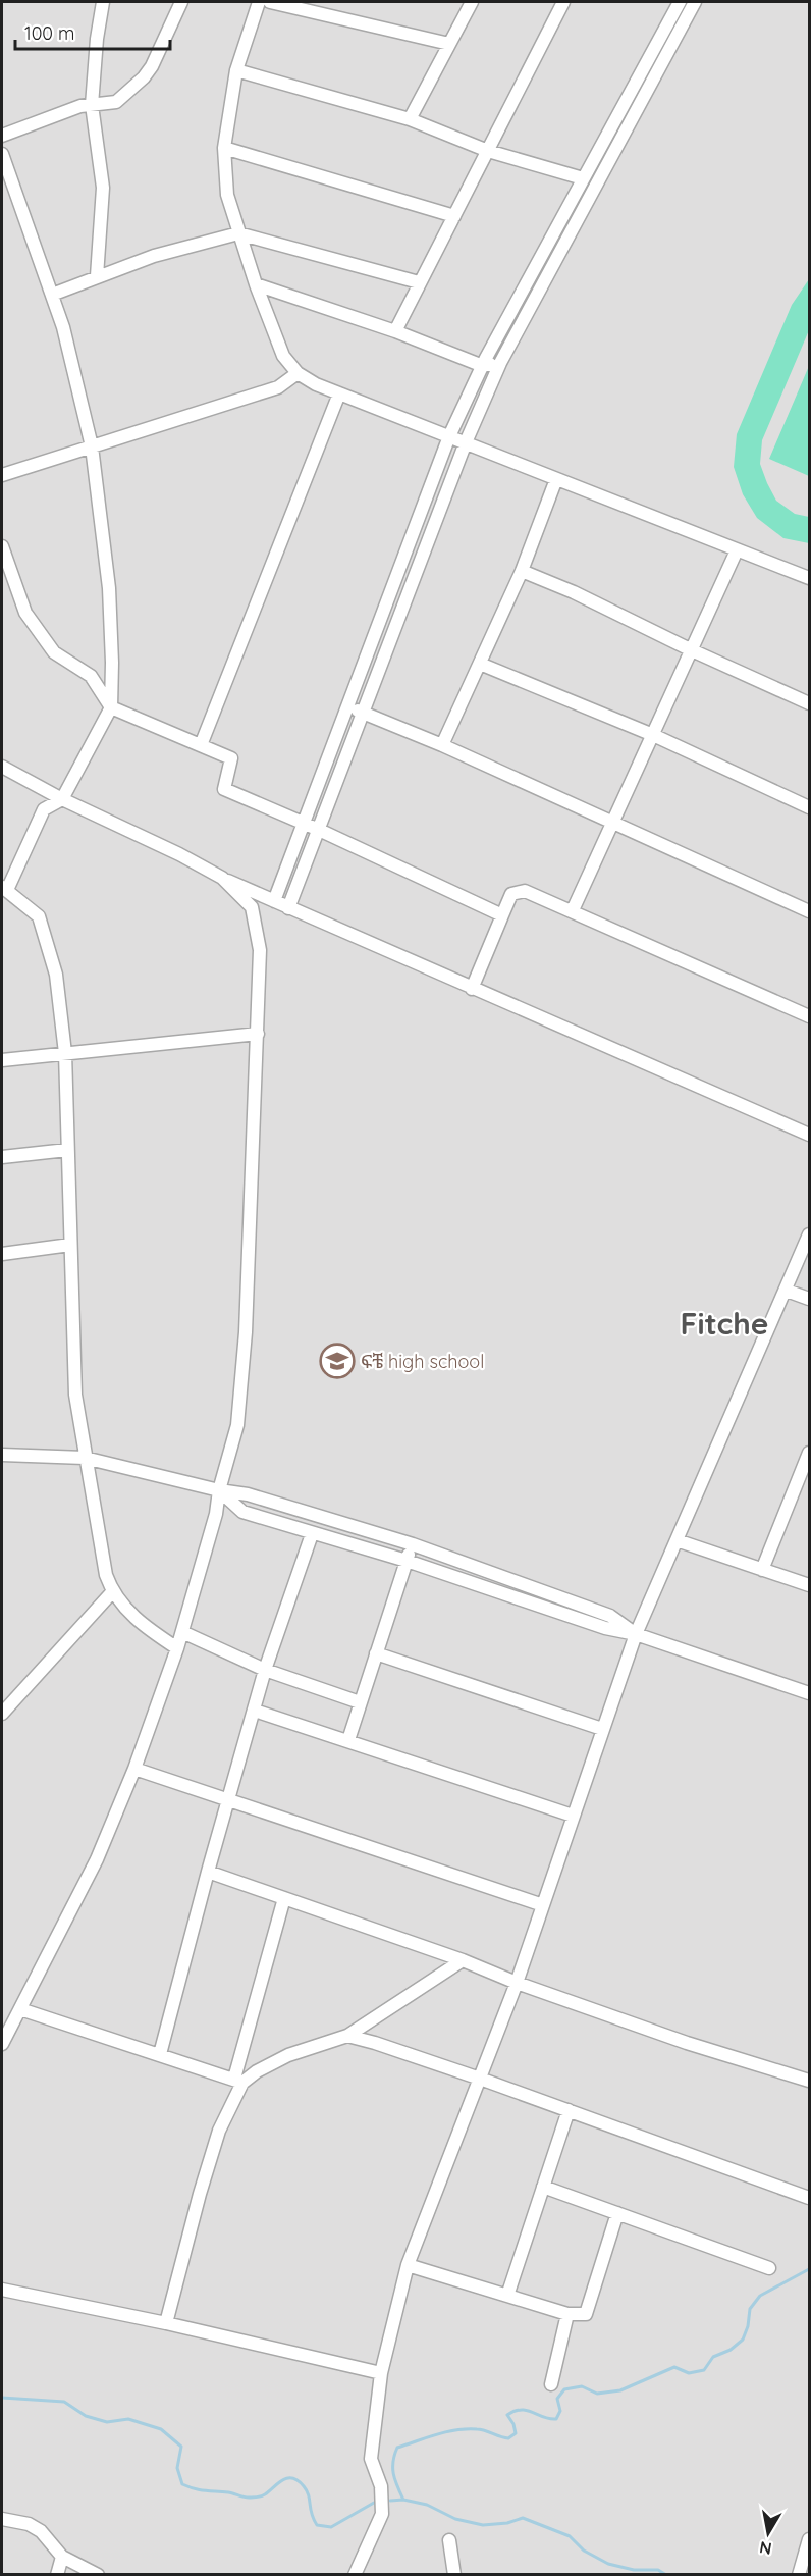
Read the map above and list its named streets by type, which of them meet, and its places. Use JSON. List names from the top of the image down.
{
  "districts": ["Fitche"],
  "places": {
    "school or university": ["ፍቼ high school"]
  },
  "scale_bar": "100 m",
  "north": "bottom"
}
